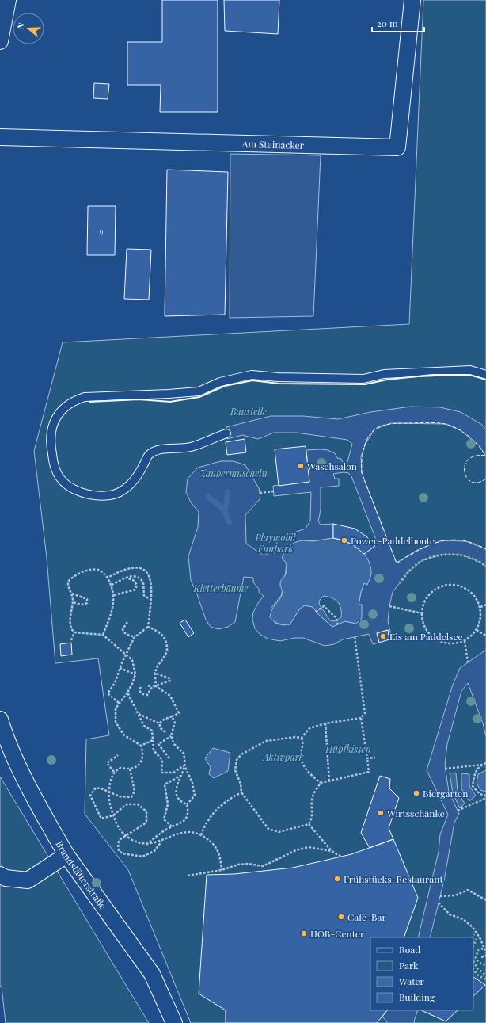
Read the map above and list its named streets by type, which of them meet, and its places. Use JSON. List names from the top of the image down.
{
  "streets": {
    "street": ["Am Steinacker", "Brandstätterstraße"]
  },
  "parks": [
    "Baustelle",
    "Zaubermuscheln",
    "Playmobil Funpark",
    "Kletterbäume",
    "Hüpfkissen",
    "Aktivpark"
  ],
  "places": [
    "Waschsalon",
    "Power-Paddelboote",
    "Eis am Paddelsee",
    "Biergarten",
    "Wirtsschänke",
    "Frühstücks-Restaurant",
    "Café-Bar",
    "HOB-Center"
  ],
  "house_numbers": ["9"],
  "legend": [
    "Road",
    "Park",
    "Water",
    "Building"
  ],
  "scale_bar": "20 m",
  "north": "left"
}
